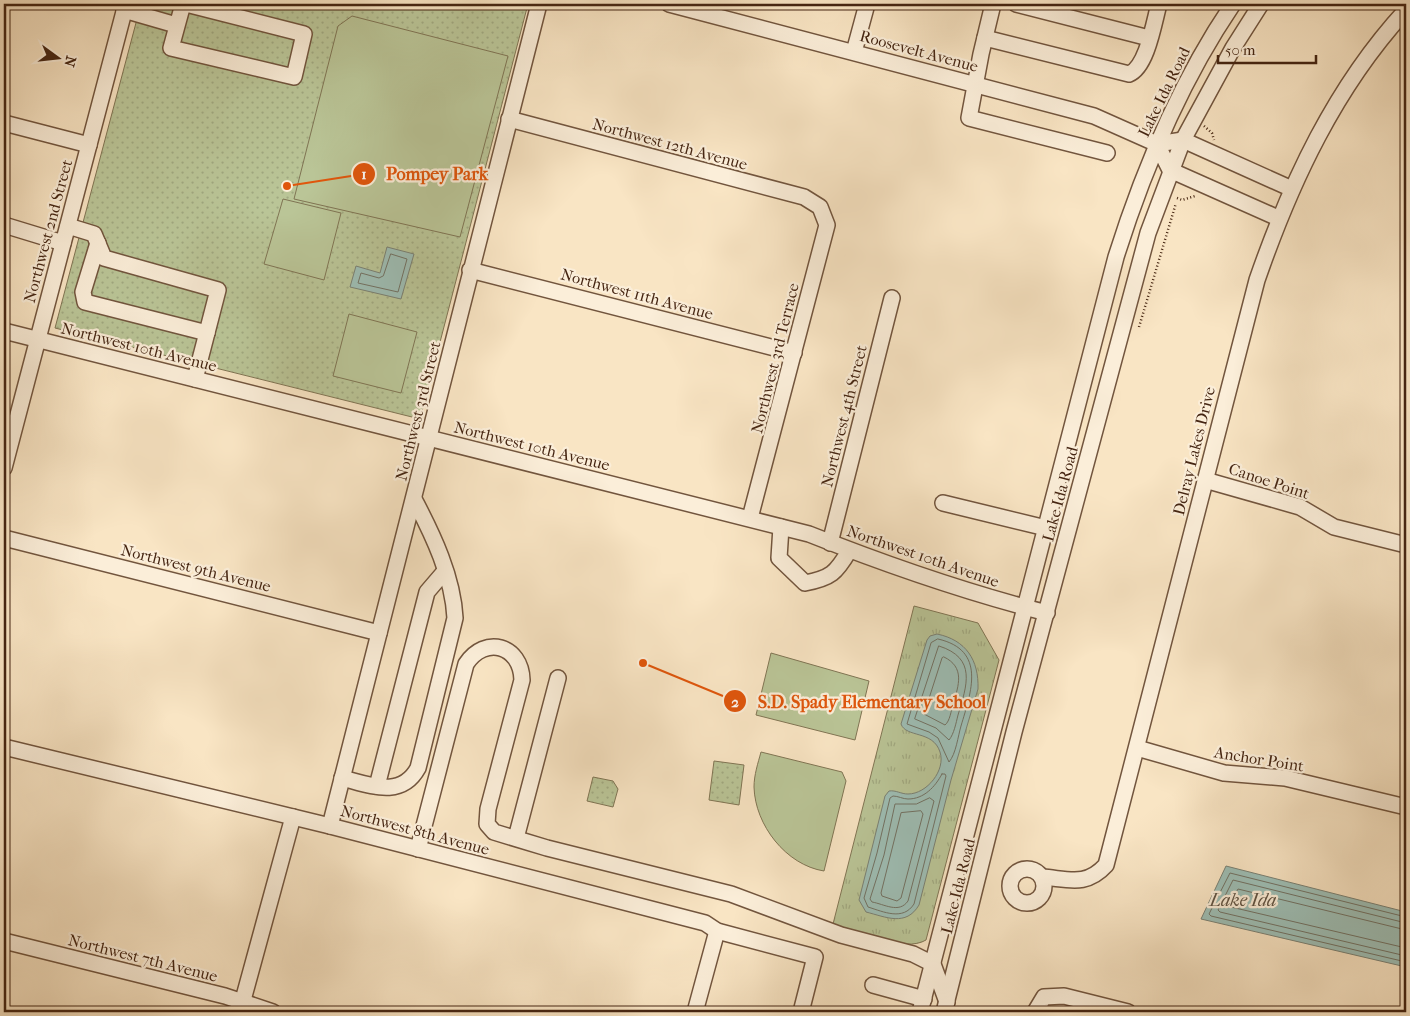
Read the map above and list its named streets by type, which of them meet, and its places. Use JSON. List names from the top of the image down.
{
  "streets": {
    "street": [
      "Roosevelt Avenue",
      "Lake Ida Road",
      "Northwest 12th Avenue",
      "Northwest 2nd Street",
      "Northwest 11th Avenue",
      "Northwest 10th Avenue",
      "Northwest 3rd Terrace",
      "Northwest 3rd Street",
      "Northwest 4th Street",
      "Delray Lakes Drive",
      "Canoe Point",
      "Northwest 9th Avenue",
      "Anchor Point",
      "Northwest 8th Avenue",
      "Northwest 7th Avenue"
    ]
  },
  "crossings": [
    ["Roosevelt Avenue", "Lake Ida Road"],
    ["Lake Ida Road", "Northwest 10th Avenue"],
    ["Northwest 12th Avenue", "Northwest 3rd Terrace"],
    ["Northwest 12th Avenue", "Northwest 3rd Street"],
    ["Northwest 2nd Street", "Northwest 10th Avenue"],
    ["Northwest 11th Avenue", "Northwest 3rd Terrace"],
    ["Northwest 11th Avenue", "Northwest 3rd Street"],
    ["Northwest 10th Avenue", "Northwest 3rd Terrace"],
    ["Northwest 10th Avenue", "Northwest 3rd Street"],
    ["Northwest 10th Avenue", "Northwest 4th Street"],
    ["Northwest 3rd Street", "Northwest 9th Avenue"],
    ["Northwest 3rd Street", "Northwest 8th Avenue"],
    ["Delray Lakes Drive", "Canoe Point"],
    ["Delray Lakes Drive", "Anchor Point"]
  ],
  "water": ["Lake Ida"],
  "places": ["Pompey Park", "S.D. Spady Elementary School"],
  "scale_bar": "50 m",
  "north": "right"
}
